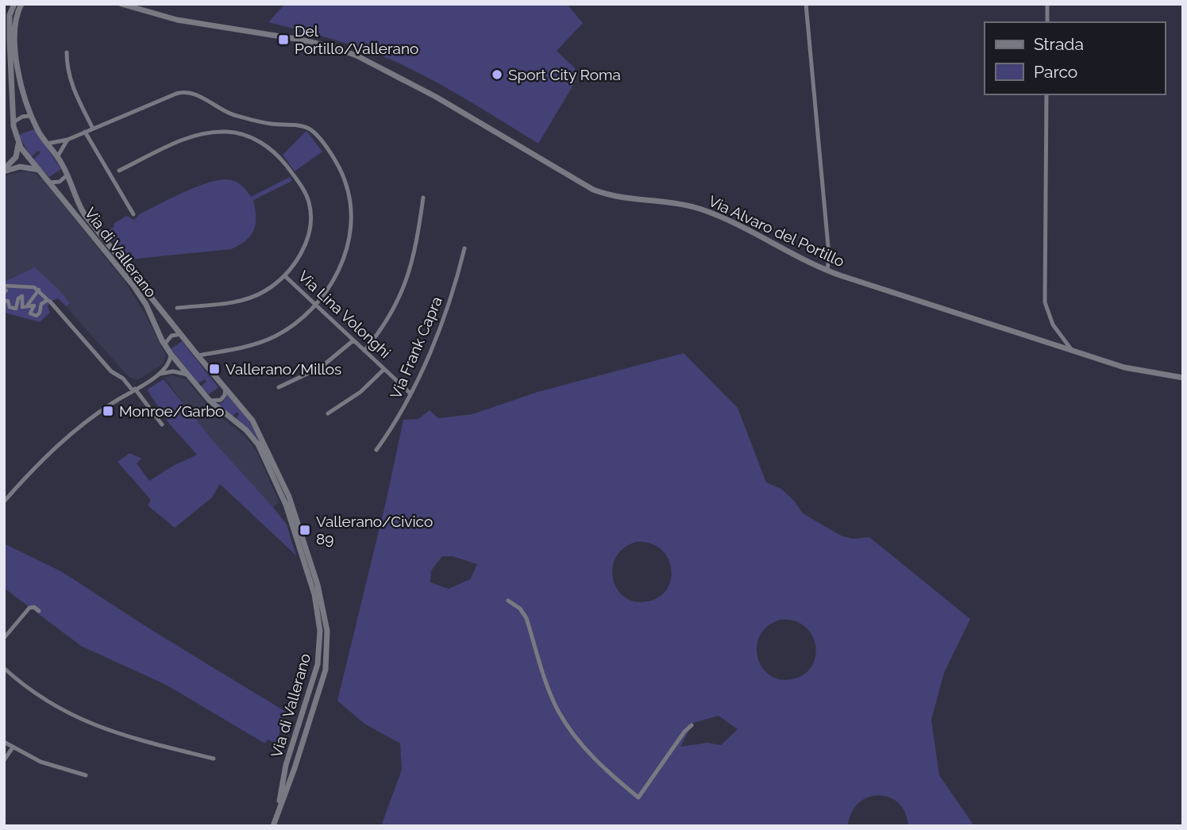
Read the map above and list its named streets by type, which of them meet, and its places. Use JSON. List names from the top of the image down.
{
  "streets": {
    "street": [
      "Via Alvaro del Portillo",
      "Via di Vallerano",
      "Via Lina Volonghi",
      "Via Frank Capra"
    ]
  },
  "crossings": [
    ["Via Lina Volonghi", "Via Frank Capra"]
  ],
  "places": {
    "transit": [
      "Del Portillo/Vallerano",
      "Vallerano/Millos",
      "Monroe/Garbo",
      "Vallerano/Civico 89"
    ],
    "other": ["Sport City Roma"]
  },
  "legend": ["Strada", "Parco"]
}
